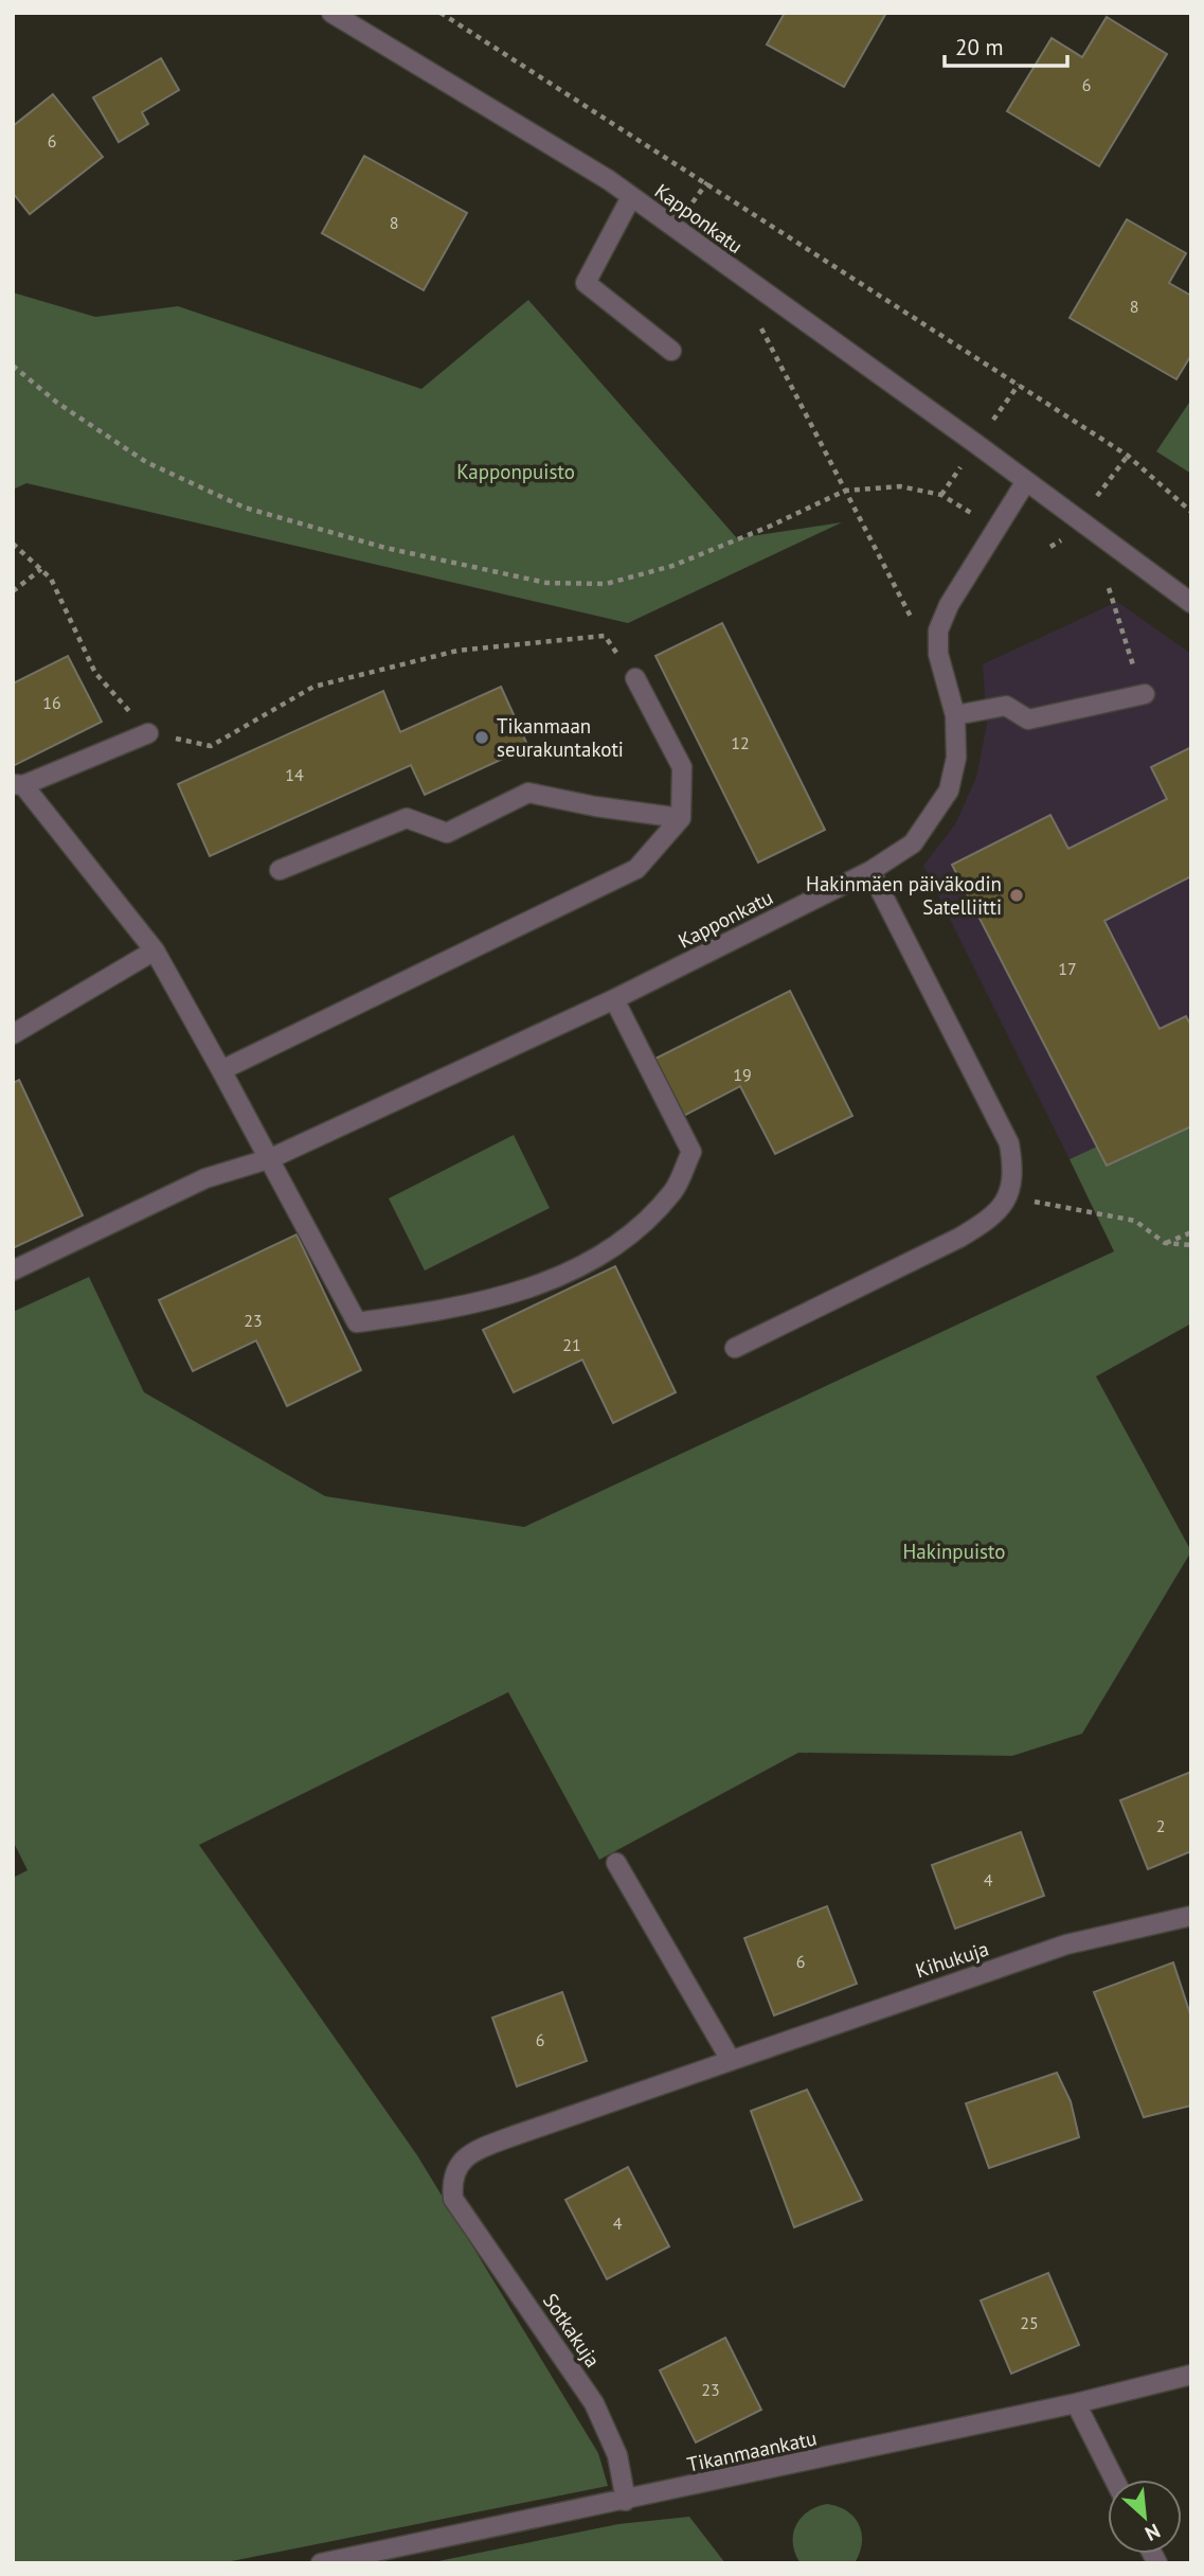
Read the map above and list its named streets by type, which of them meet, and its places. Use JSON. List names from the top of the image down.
{
  "streets": {
    "street": [
      "Kapponkatu",
      "Kihukuja",
      "Sotkakuja",
      "Tikanmaankatu"
    ]
  },
  "crossings": [
    ["Kihukuja", "Sotkakuja"],
    ["Sotkakuja", "Tikanmaankatu"]
  ],
  "parks": ["Kapponpuisto", "Hakinpuisto"],
  "places": ["Tikanmaan seurakuntakoti", "Hakinmäen päiväkodin Satelliitti"],
  "house_numbers": [
    "6",
    "6",
    "8",
    "8",
    "16",
    "12",
    "14",
    "17",
    "19",
    "23",
    "21",
    "2",
    "4",
    "6",
    "6",
    "4",
    "25",
    "23"
  ],
  "scale_bar": "20 m",
  "north": "bottom right"
}
